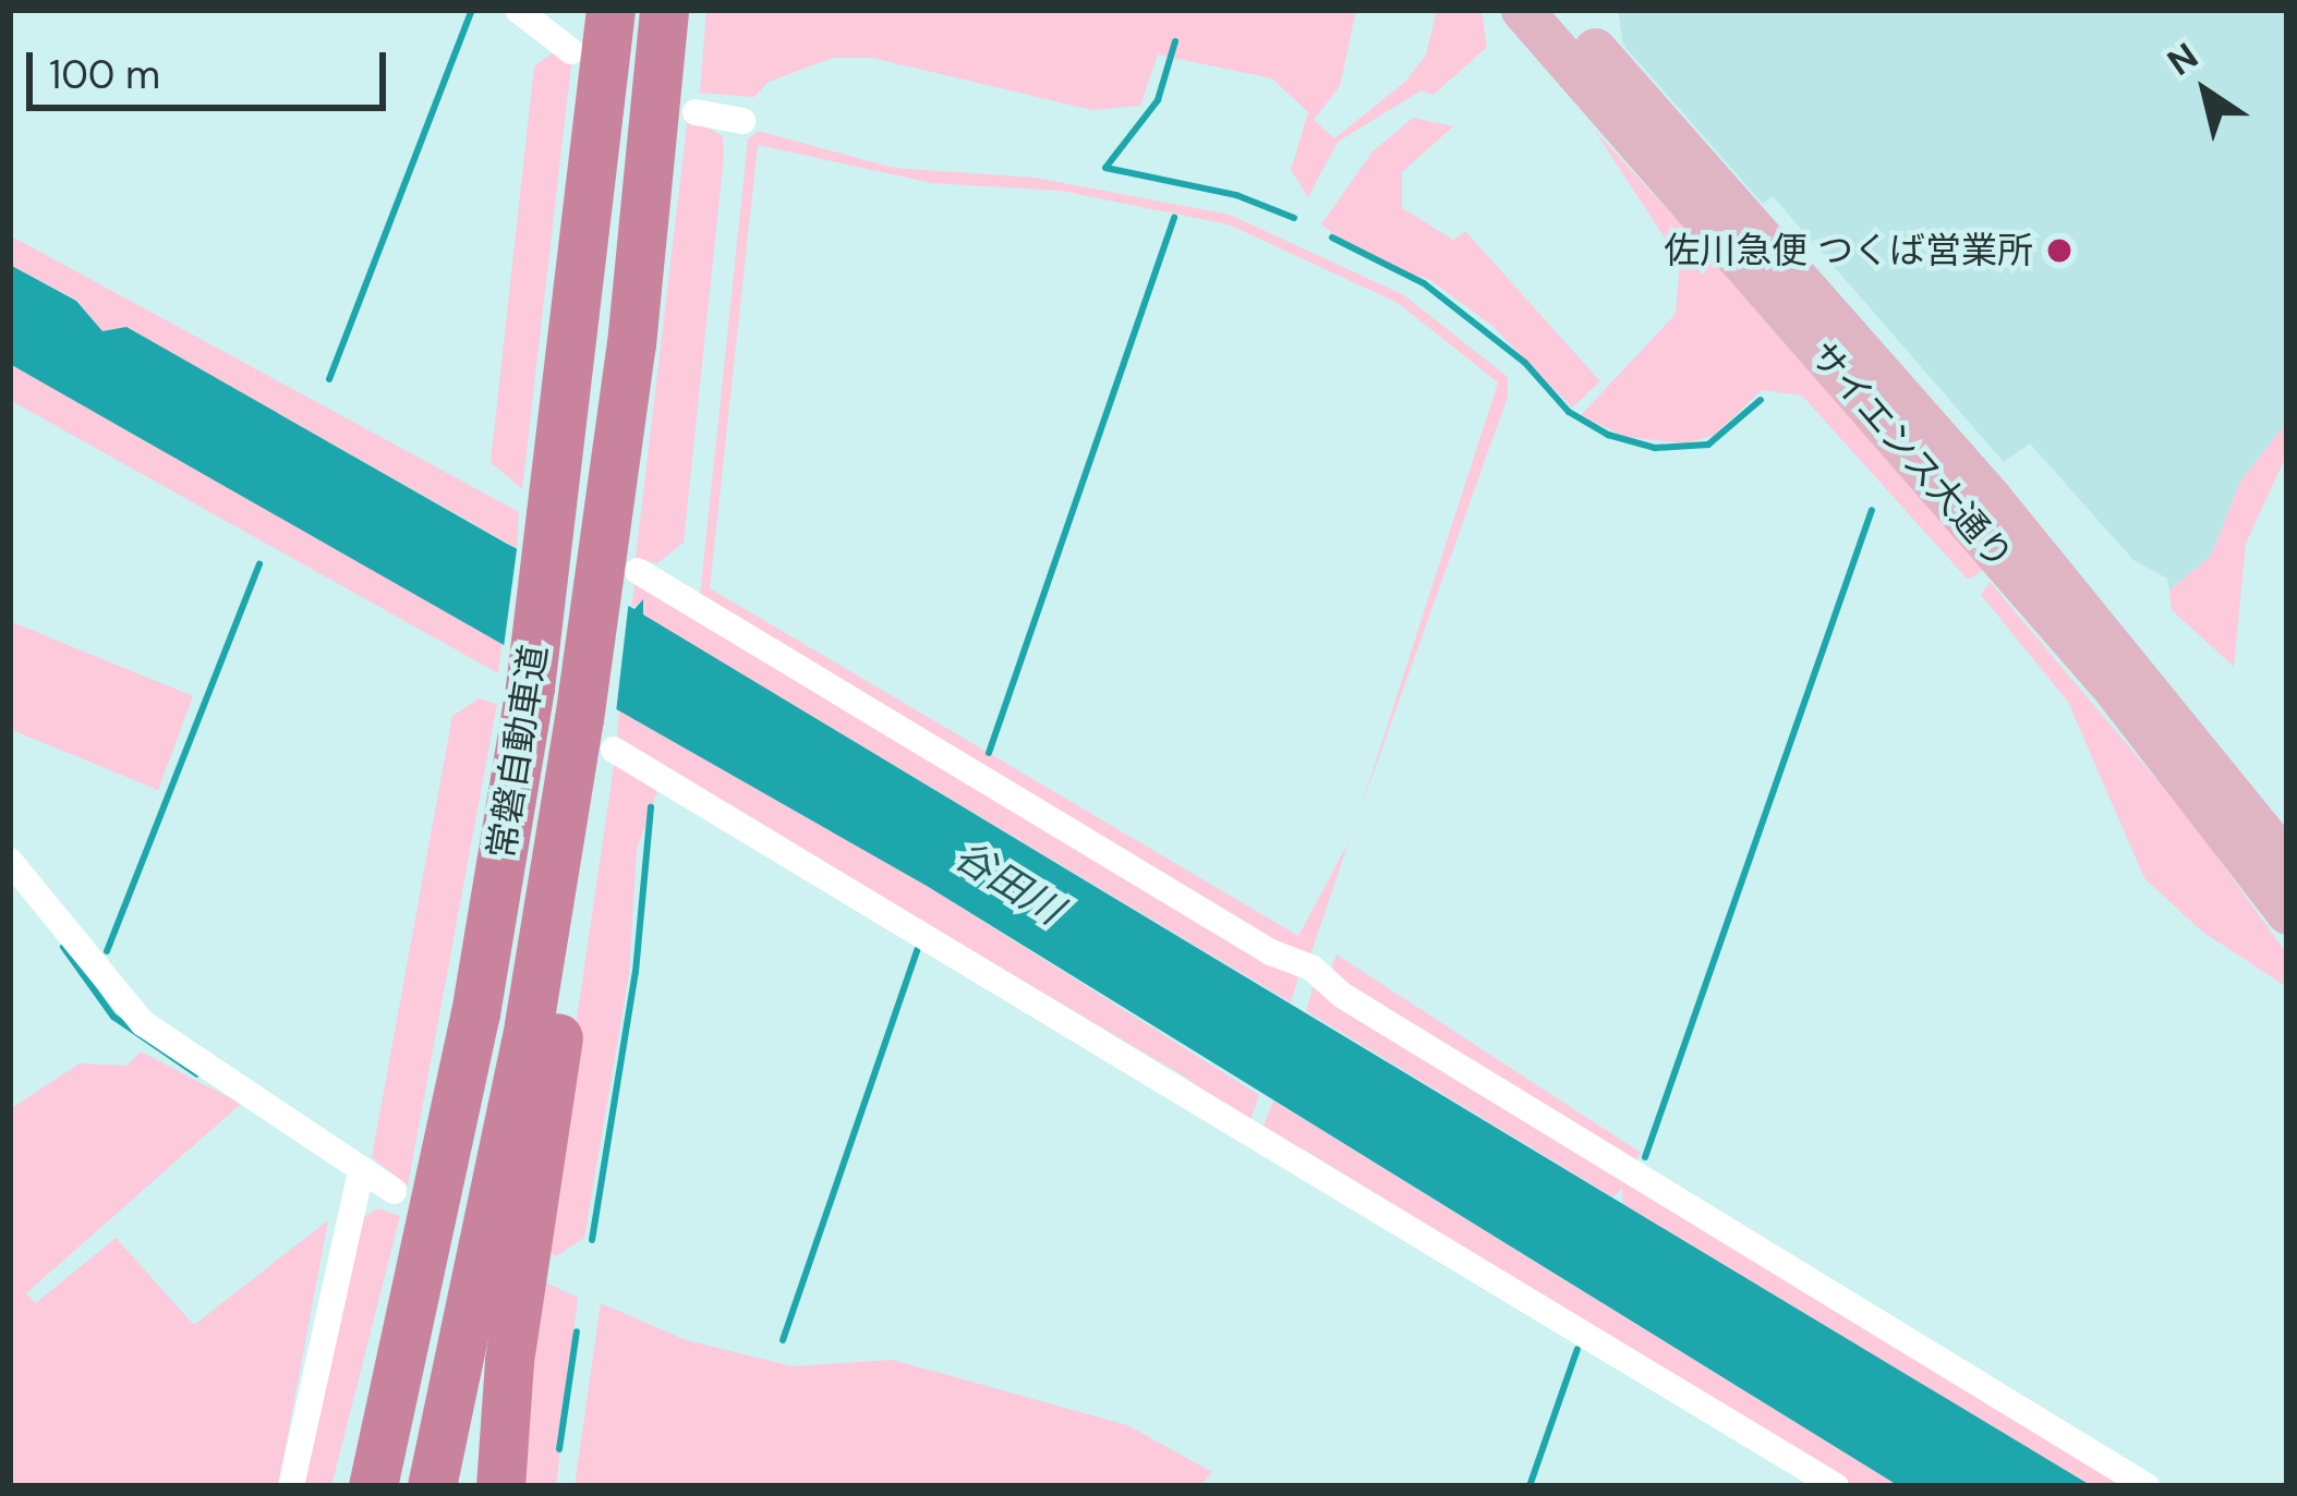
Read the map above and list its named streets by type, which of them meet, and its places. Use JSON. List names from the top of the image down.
{
  "streets": {
    "highway": ["常磐自動車道"],
    "main road": ["サイエンス大通り"]
  },
  "water": ["谷田川"],
  "places": ["佐川急便 つくば営業所"],
  "scale_bar": "100 m",
  "north": "top left"
}
